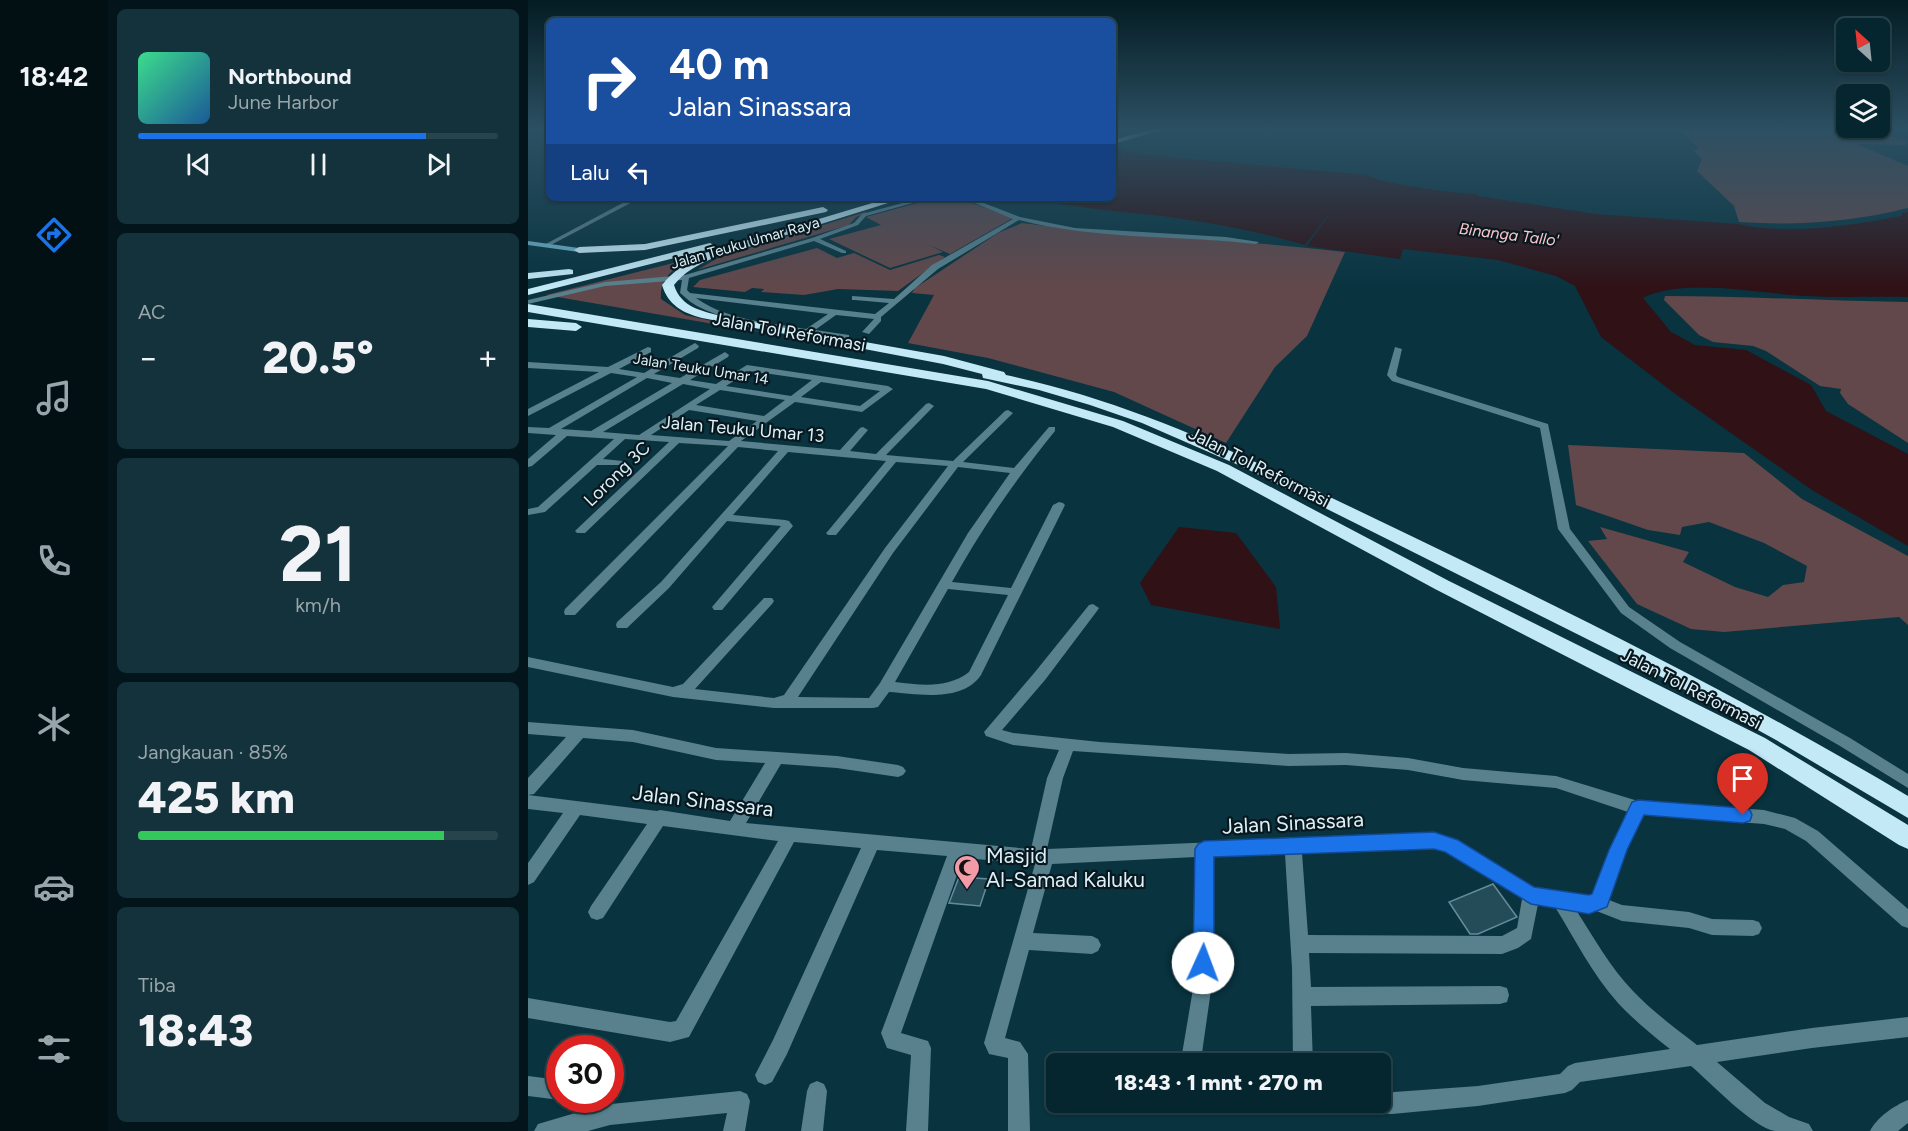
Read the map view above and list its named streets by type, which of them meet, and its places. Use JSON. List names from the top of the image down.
{
  "streets": {
    "highway": ["Jalan Tol Reformasi"],
    "street": [
      "Jalan Teuku Umar Raya",
      "Jalan Teuku Umar 14",
      "Jalan Teuku Umar 13",
      "Lorong 3C",
      "Jalan Sinassara"
    ]
  },
  "crossings": [
    ["Jalan Teuku Umar Raya", "Jalan Tol Reformasi"],
    ["Jalan Teuku Umar 14", "Jalan Teuku Umar 13"],
    ["Jalan Teuku Umar 13", "Lorong 3C"]
  ],
  "water": ["Binanga Tallo'"],
  "places": {
    "mosque": ["Masjid Al-Samad Kaluku"]
  },
  "north": "top left",
  "page": {
    "tabs": "18:42",
    "turn": ["40 m", "Jalan Sinassara"],
    "song": ["Northbound", "June Harbor"],
    "then": "Lalu",
    "tile": [
      "AC",
      ["21", "km/h"],
      ["Jangkauan · 85%", "425 km"],
      ["Tiba", "18:43"]
    ],
    "heat": ["−", "20.5°", "+"],
    "limit": "30",
    "trip": "18:43 · 1 mnt · 270 m"
  }
}
